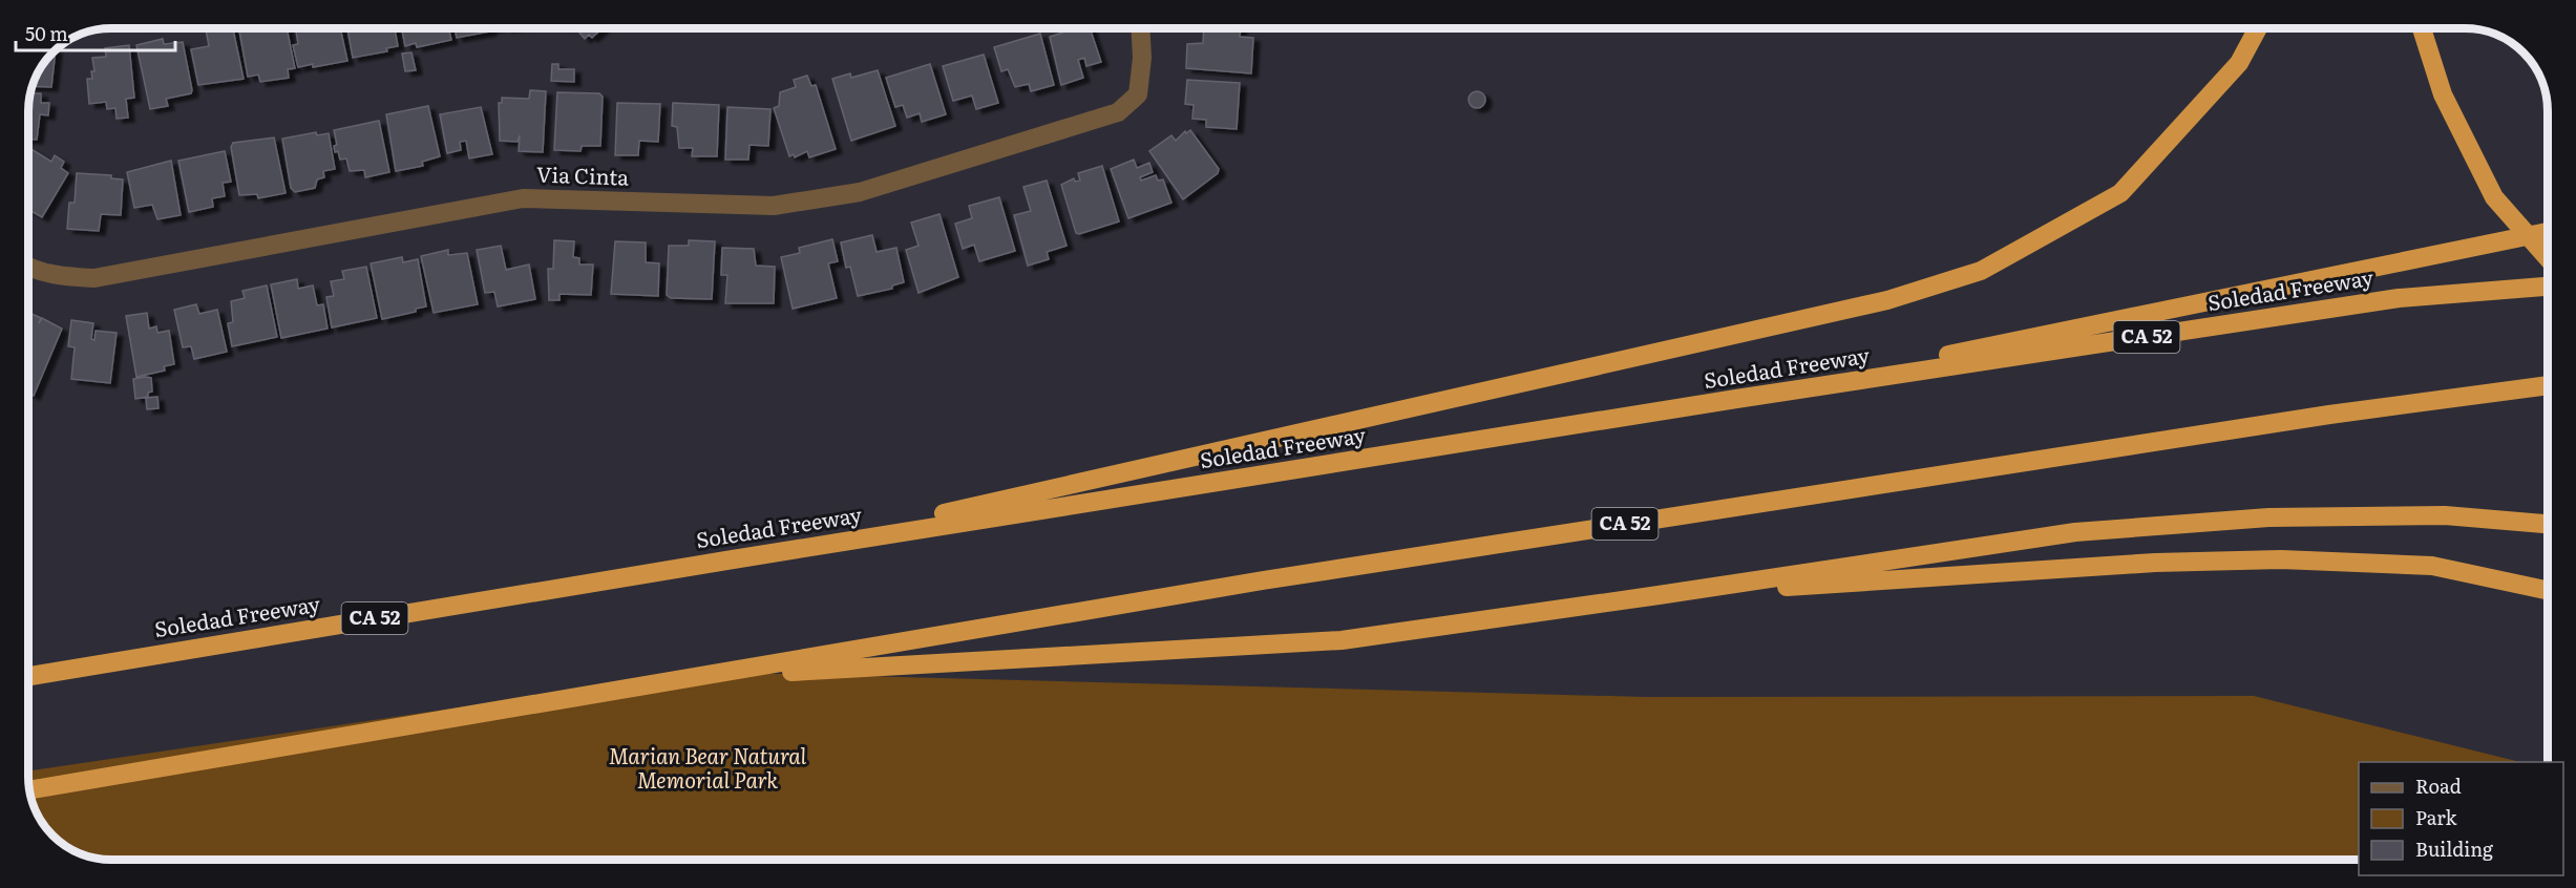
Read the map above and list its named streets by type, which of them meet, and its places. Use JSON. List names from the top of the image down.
{
  "streets": {
    "highway": ["Soledad Freeway", "CA 52"],
    "street": ["Via Cinta"]
  },
  "parks": ["Marian Bear Natural Memorial Park"],
  "legend": ["Road", "Park", "Building"],
  "scale_bar": "50 m"
}
